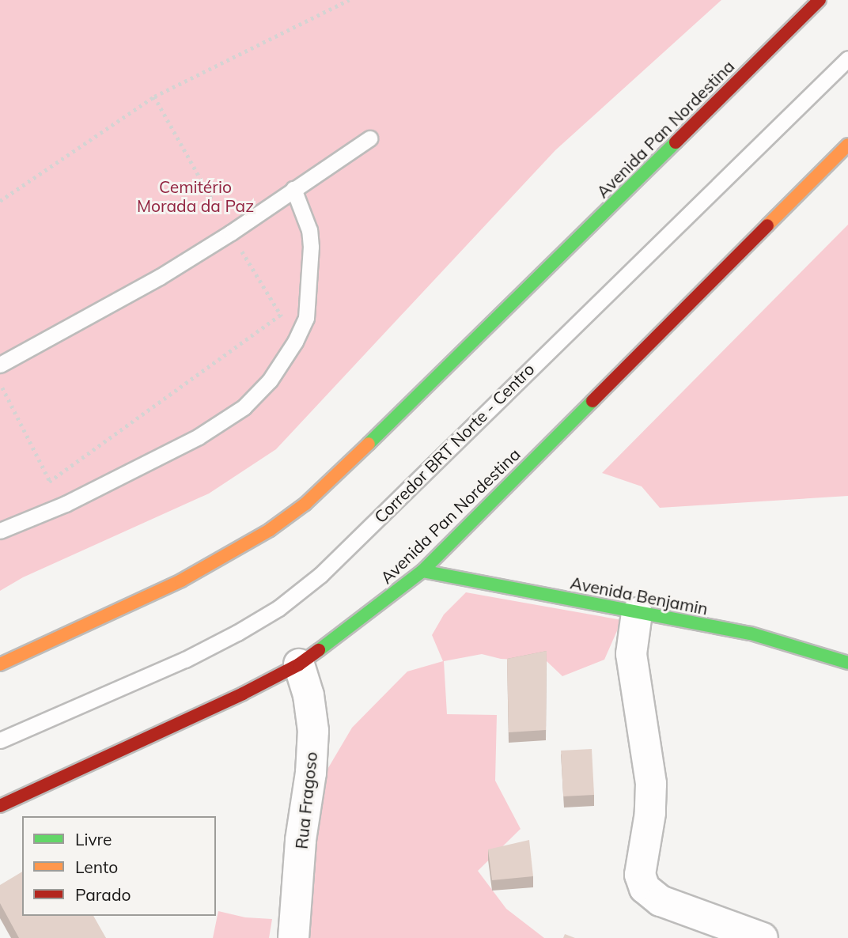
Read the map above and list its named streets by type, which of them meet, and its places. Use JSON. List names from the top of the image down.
{
  "streets": {
    "main road": ["Avenida Pan Nordestina", "Avenida Benjamin"],
    "street": ["Rua Fragoso"],
    "lane": ["Corredor BRT Norte - Centro"]
  },
  "crossings": [
    ["Avenida Pan Nordestina", "Avenida Benjamin"],
    ["Avenida Pan Nordestina", "Rua Fragoso"]
  ],
  "parks": ["Cemitério Morada da Paz"],
  "legend": ["Livre", "Lento", "Parado"]
}
